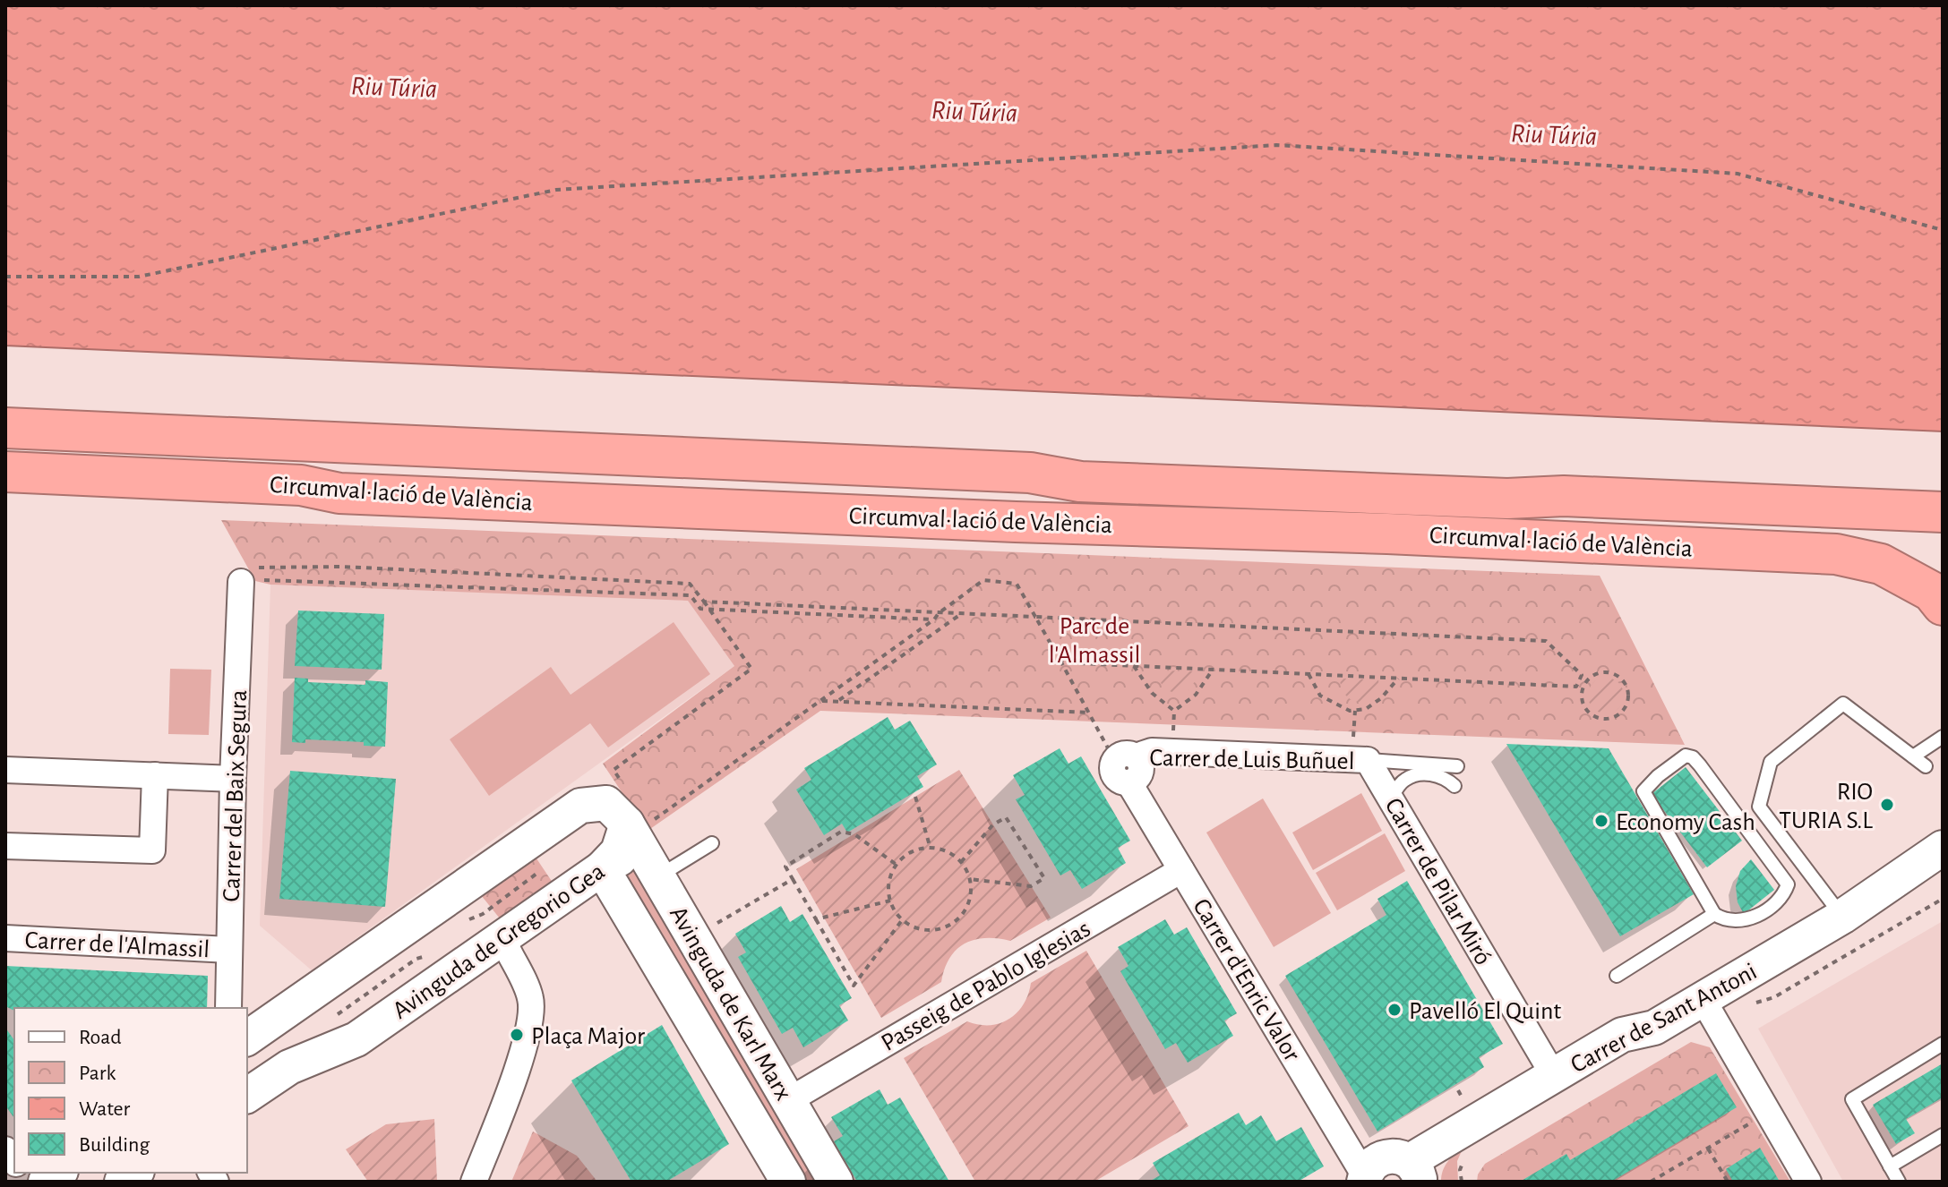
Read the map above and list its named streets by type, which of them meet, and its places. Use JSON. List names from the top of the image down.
{
  "streets": {
    "highway": ["Circumval·lació de València"],
    "street": [
      "Carrer de Luis Buñuel",
      "Carrer del Baix Segura",
      "Carrer de Pilar Miró",
      "Avinguda de Gregorio Gea",
      "Carrer de l'Almassil",
      "Carrer d'Enric Valor",
      "Passeig de Pablo Iglesias",
      "Avinguda de Karl Marx",
      "Carrer de Sant Antoni"
    ]
  },
  "crossings": [
    ["Carrer de Luis Buñuel", "Carrer de Pilar Miró"],
    ["Carrer de Luis Buñuel", "Carrer d'Enric Valor"],
    ["Carrer del Baix Segura", "Carrer de l'Almassil"],
    ["Carrer de Pilar Miró", "Carrer de Sant Antoni"],
    ["Avinguda de Gregorio Gea", "Avinguda de Karl Marx"],
    ["Carrer d'Enric Valor", "Passeig de Pablo Iglesias"],
    ["Passeig de Pablo Iglesias", "Avinguda de Karl Marx"]
  ],
  "water": ["Riu Túria"],
  "parks": ["Parc de l'Almassil"],
  "places": [
    "RIO TURIA S.L",
    "Economy Cash",
    "Pavelló El Quint",
    "Plaça Major"
  ],
  "legend": [
    "Road",
    "Park",
    "Water",
    "Building"
  ]
}
